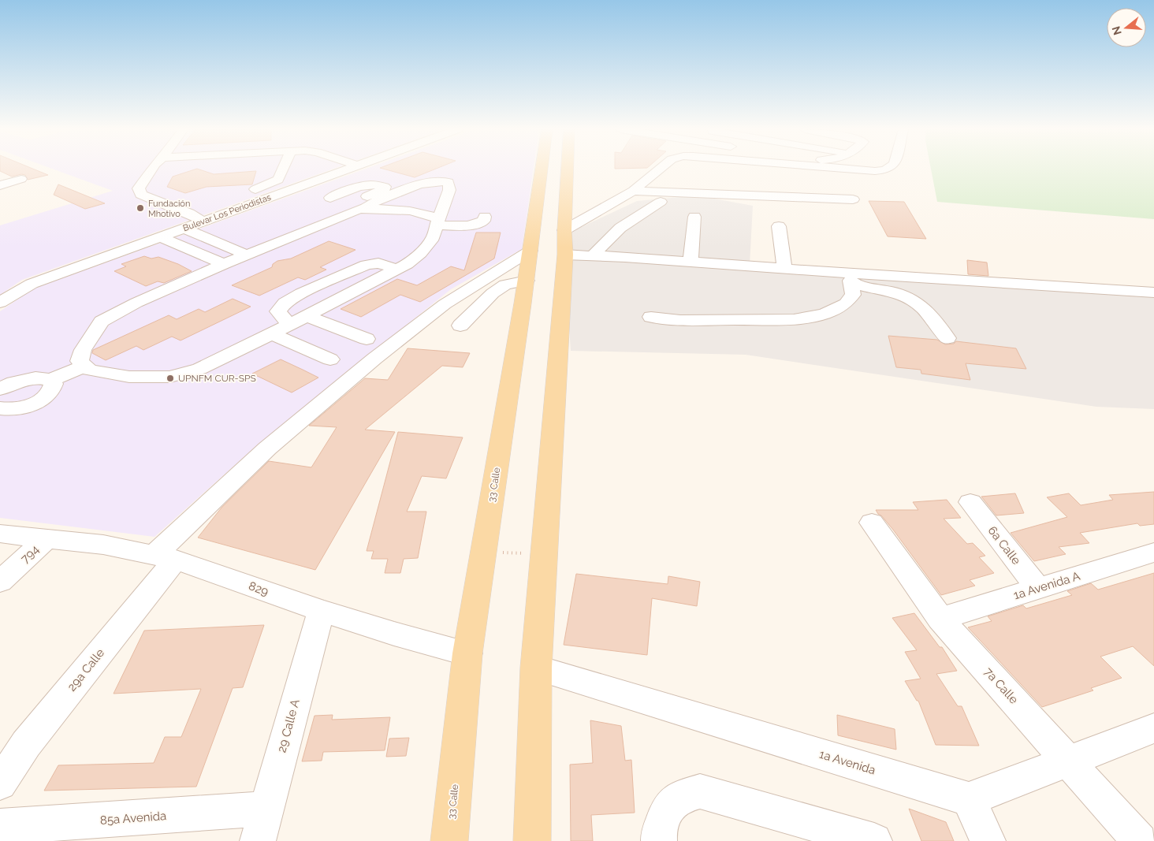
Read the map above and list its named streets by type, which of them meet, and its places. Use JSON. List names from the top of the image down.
{
  "streets": {
    "main road": ["33 Calle"],
    "street": [
      "Bulevar Los Periodistas",
      "6a Calle",
      "794",
      "1a Avenida A",
      "829",
      "29a Calle",
      "7a Calle",
      "29 Calle A",
      "1a Avenida",
      "85a Avenida"
    ]
  },
  "crossings": [
    ["33 Calle", "829"],
    ["33 Calle", "29a Calle"],
    ["6a Calle", "1a Avenida A"],
    ["794", "829"],
    ["1a Avenida A", "7a Calle"],
    ["829", "29a Calle"],
    ["829", "29 Calle A"],
    ["29 Calle A", "85a Avenida"]
  ],
  "places": ["Fundación Mhotivo", "UPNFM CUR-SPS"],
  "north": "left"
}
